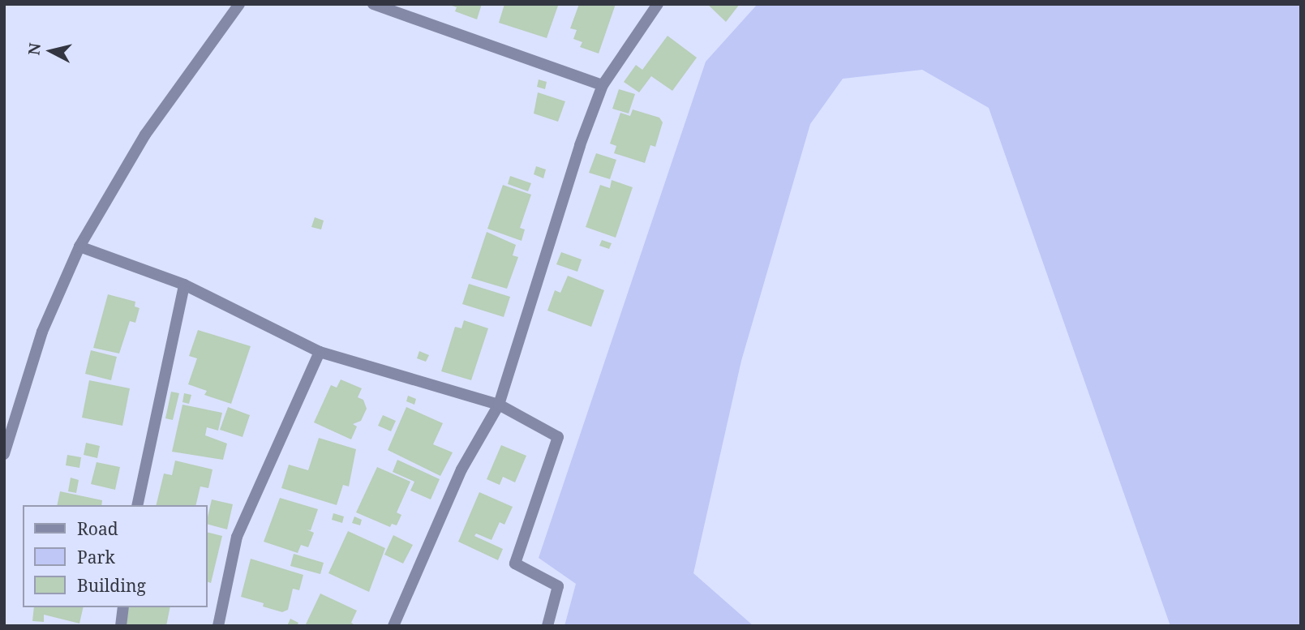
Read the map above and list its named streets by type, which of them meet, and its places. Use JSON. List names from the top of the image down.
{
  "legend": ["Road", "Park", "Building"],
  "north": "left"
}
